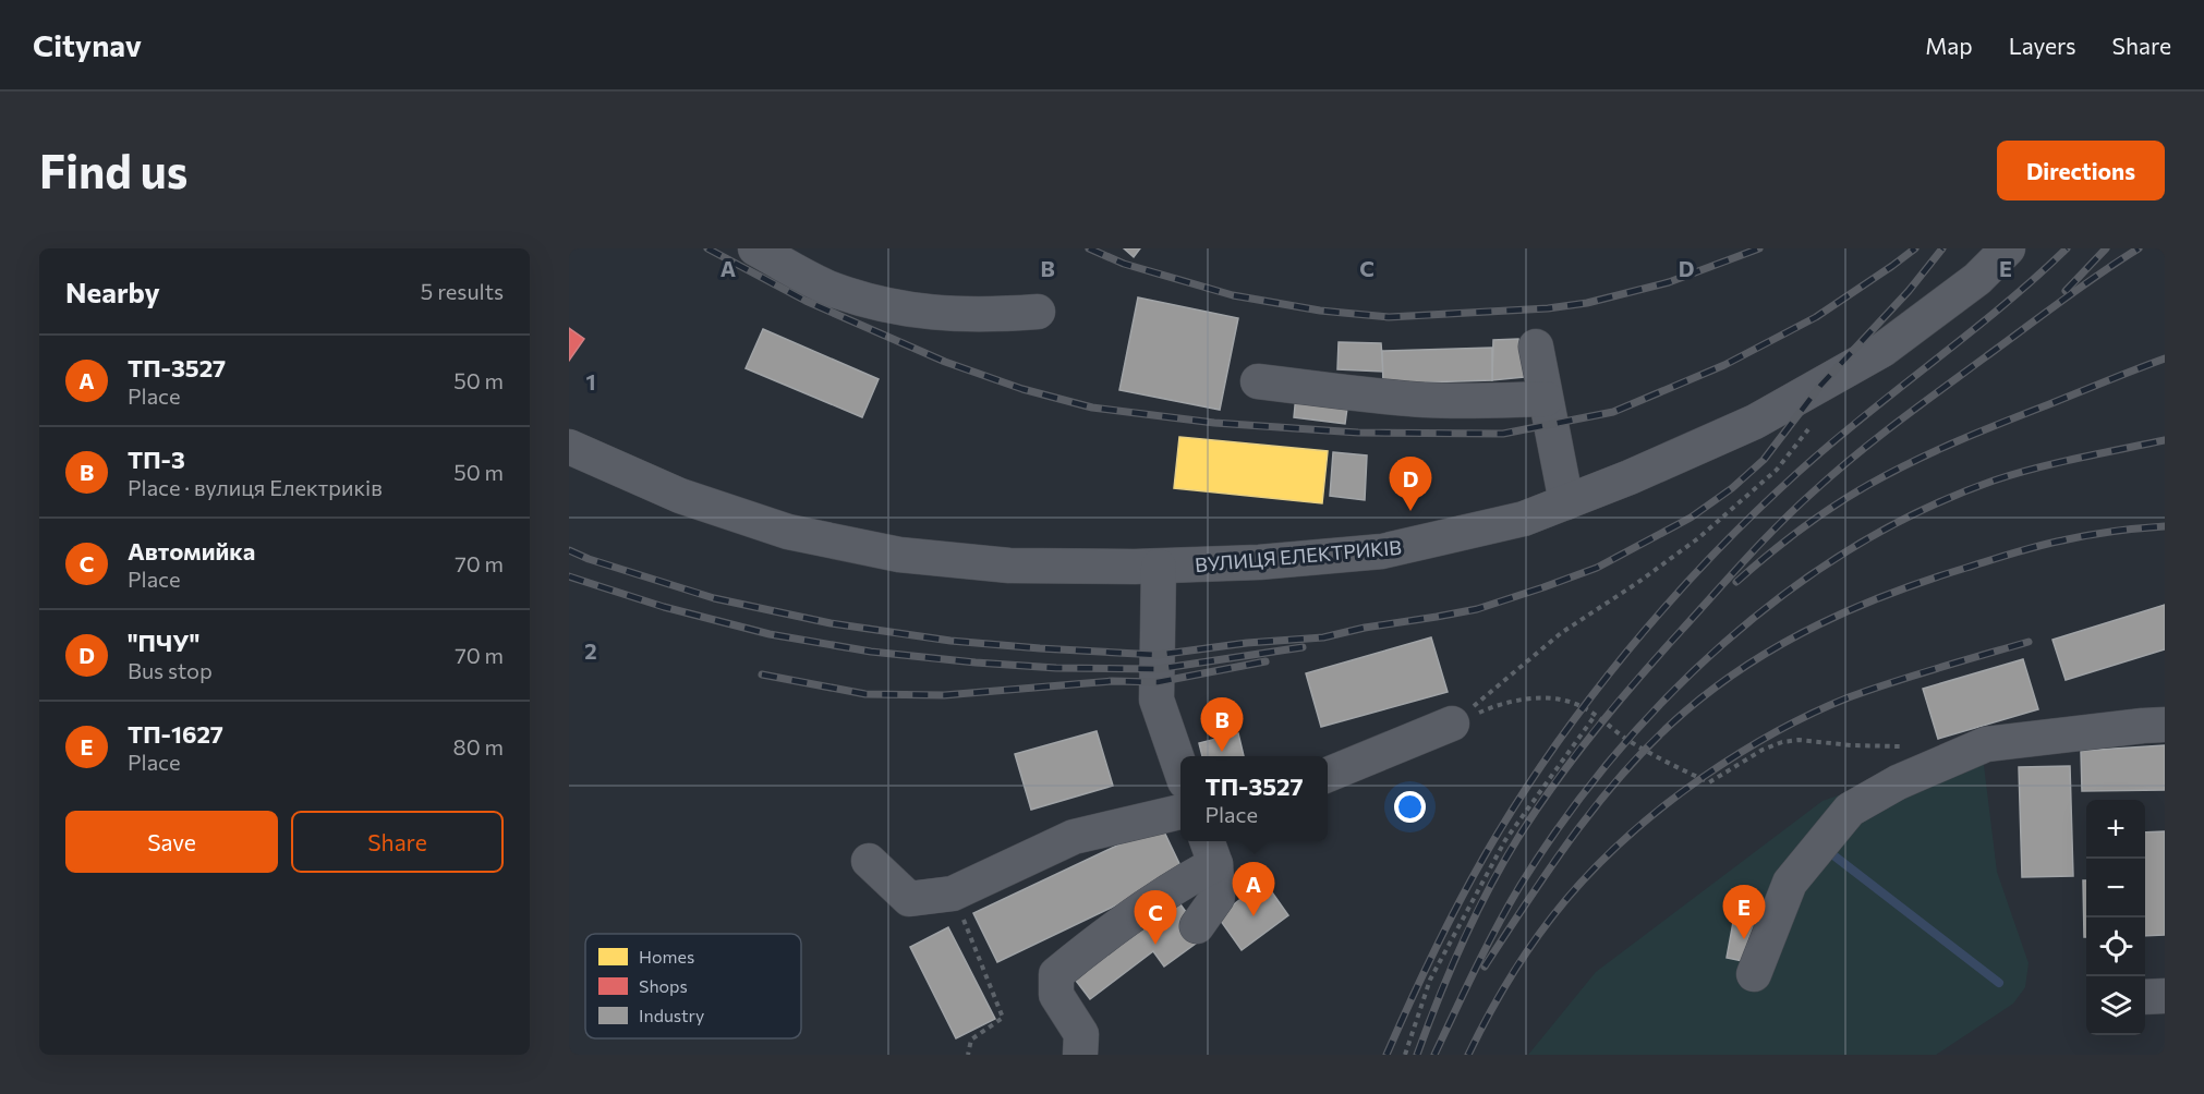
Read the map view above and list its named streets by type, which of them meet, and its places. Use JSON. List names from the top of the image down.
{
  "streets": {
    "street": ["ВУЛИЦЯ ЕЛЕКТРИКІВ"]
  },
  "legend": ["Homes", "Shops", "Industry"],
  "page": {
    "header": "Citynav",
    "nav": ["Map", "Layers", "Share"],
    "buttons": [
      "Directions",
      ["Save", "Share"]
    ],
    "title": "Find us",
    "heading": ["Nearby", "5 results"],
    "list": [
      {
        "mark": "A",
        "name": "ТП-3527",
        "note": "Place",
        "value": "50 m"
      },
      {
        "mark": "B",
        "name": "ТП-3",
        "note": "Place · вулиця Електриків",
        "value": "50 m"
      },
      {
        "mark": "C",
        "name": "Автомийка",
        "note": "Place",
        "value": "70 m"
      },
      {
        "mark": "D",
        "name": "\"ПЧУ\"",
        "note": "Bus stop",
        "value": "70 m"
      },
      {
        "mark": "E",
        "name": "ТП-1627",
        "note": "Place",
        "value": "80 m"
      }
    ],
    "pins": [
      "D",
      "B",
      "A",
      "E",
      "C"
    ],
    "popup": ["ТП-3527", "Place"],
    "map_buttons": ["+", "−"]
  },
  "grid": {
    "columns": [
      "A",
      "B",
      "C",
      "D",
      "E"
    ],
    "rows": ["1", "2"]
  }
}
